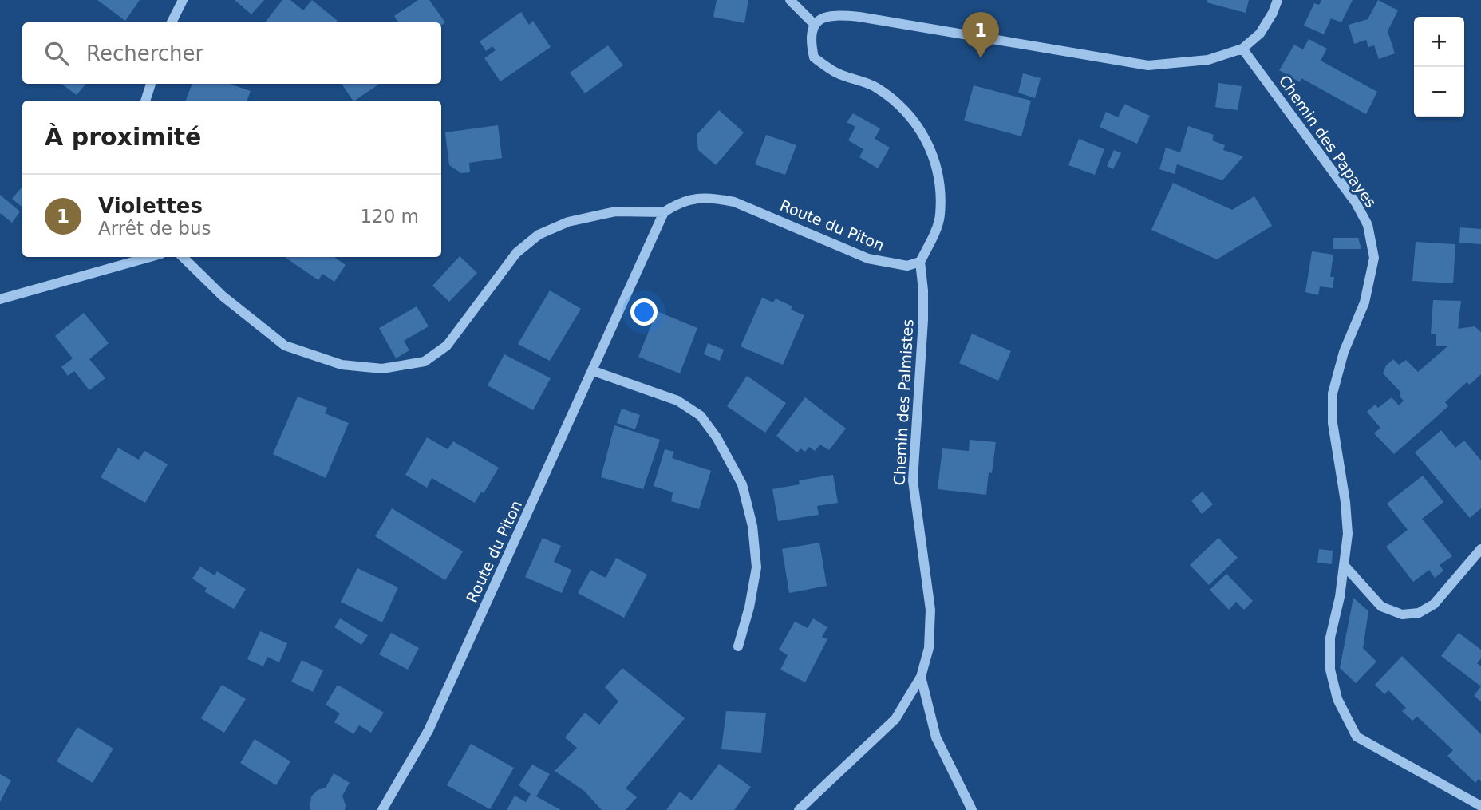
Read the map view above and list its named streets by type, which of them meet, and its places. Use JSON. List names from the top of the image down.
{
  "streets": {
    "street": ["Chemin des Papayes", "Route du Piton", "Chemin des Palmistes"]
  },
  "crossings": [
    ["Route du Piton", "Chemin des Palmistes"]
  ],
  "page": {
    "pins": "1",
    "map_buttons": ["+", "−"],
    "search": "Rechercher",
    "heading": "À proximité",
    "list": [
      {
        "mark": "1",
        "name": "Violettes",
        "note": "Arrêt de bus",
        "value": "120 m"
      }
    ]
  }
}
